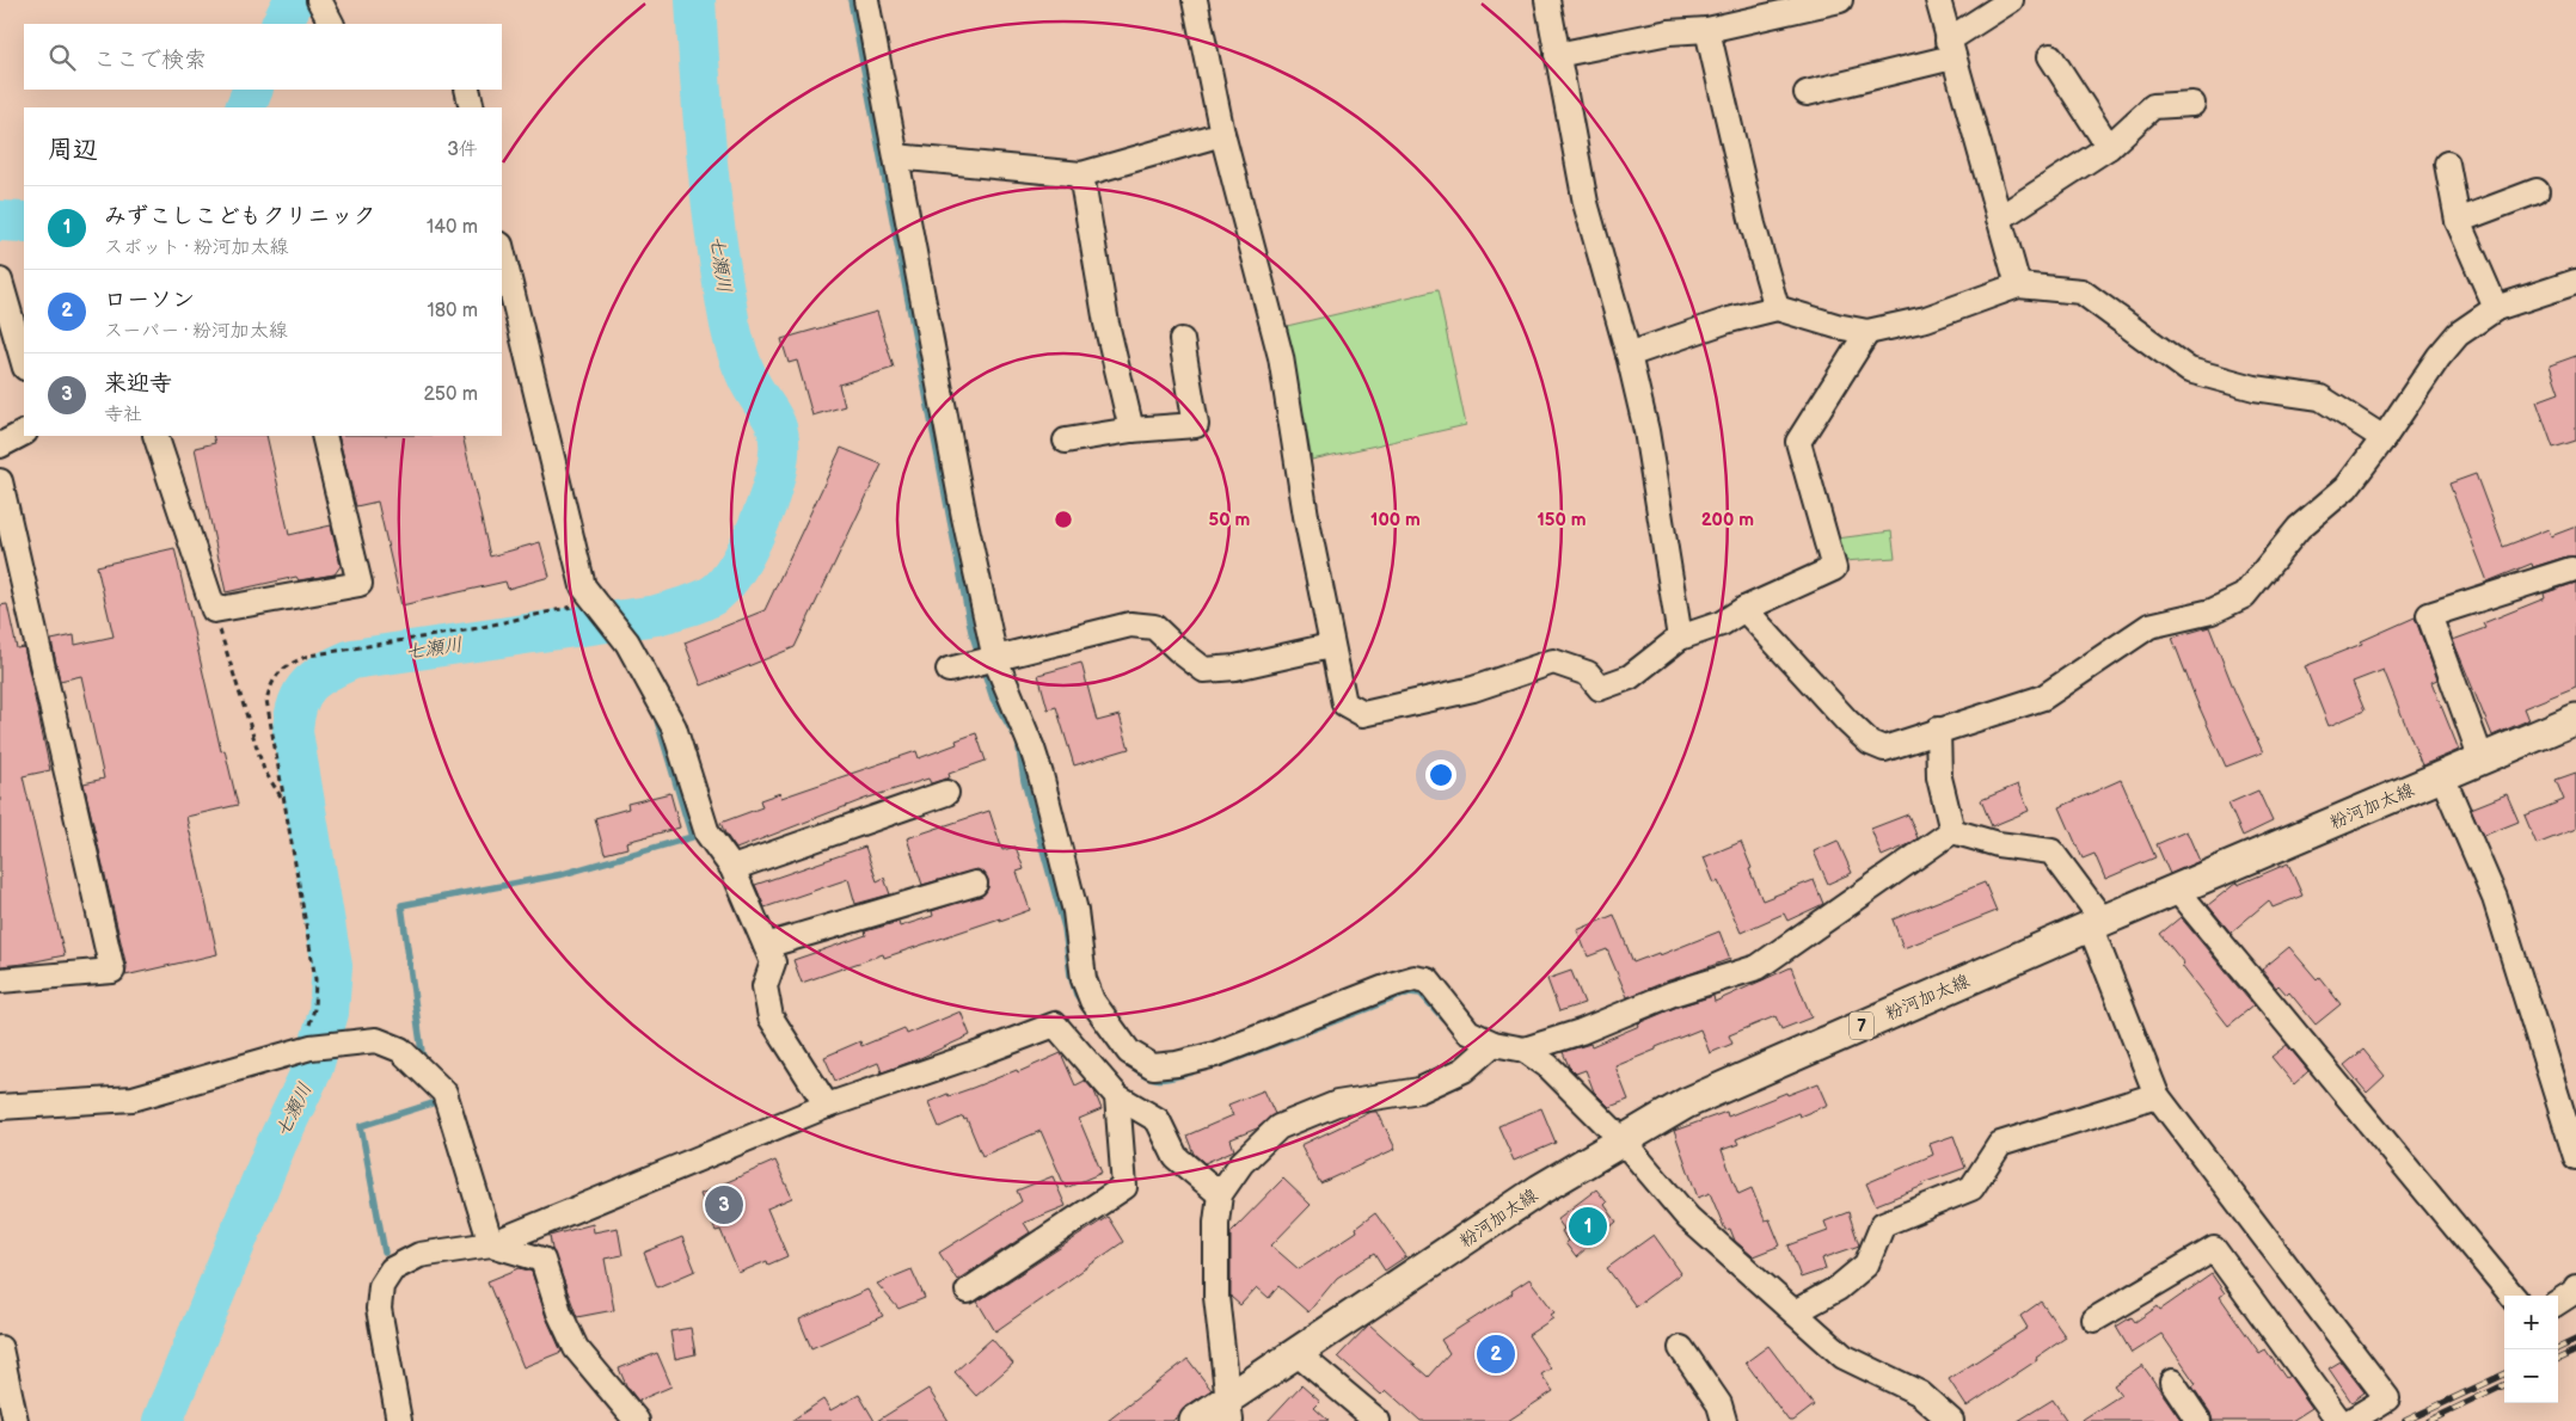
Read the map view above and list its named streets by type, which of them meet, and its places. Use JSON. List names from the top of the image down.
{
  "streets": {
    "main road": ["粉河加太線", "7"]
  },
  "water": ["七瀬川"],
  "page": {
    "search": "ここで検索",
    "heading": ["周辺", "3件"],
    "list": [
      {
        "mark": "1",
        "name": "みずこしこどもクリニック",
        "note": "スポット · 粉河加太線",
        "value": "140 m"
      },
      {
        "mark": "2",
        "name": "ローソン",
        "note": "スーパー · 粉河加太線",
        "value": "180 m"
      },
      {
        "mark": "3",
        "name": "来迎寺",
        "note": "寺社",
        "value": "250 m"
      }
    ],
    "pins": ["3", "1", "2"],
    "map_buttons": ["+", "−"]
  },
  "rings": [
    "50 m",
    "100 m",
    "150 m",
    "200 m"
  ]
}
